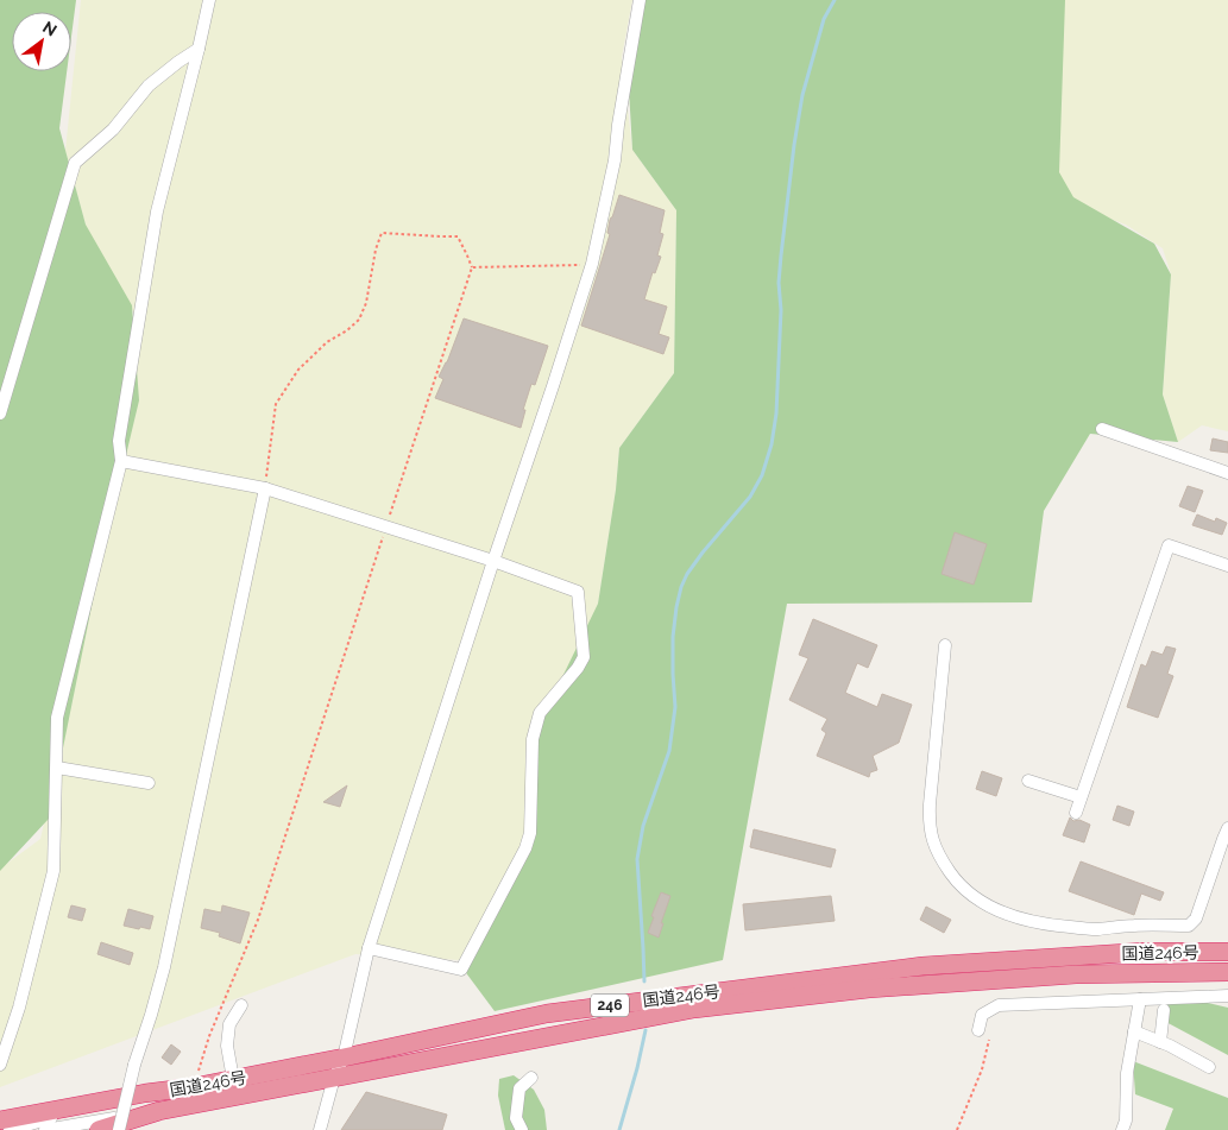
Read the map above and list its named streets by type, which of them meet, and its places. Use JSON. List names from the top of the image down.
{
  "streets": {
    "highway": ["国道246号", "246"]
  },
  "north": "top right"
}
